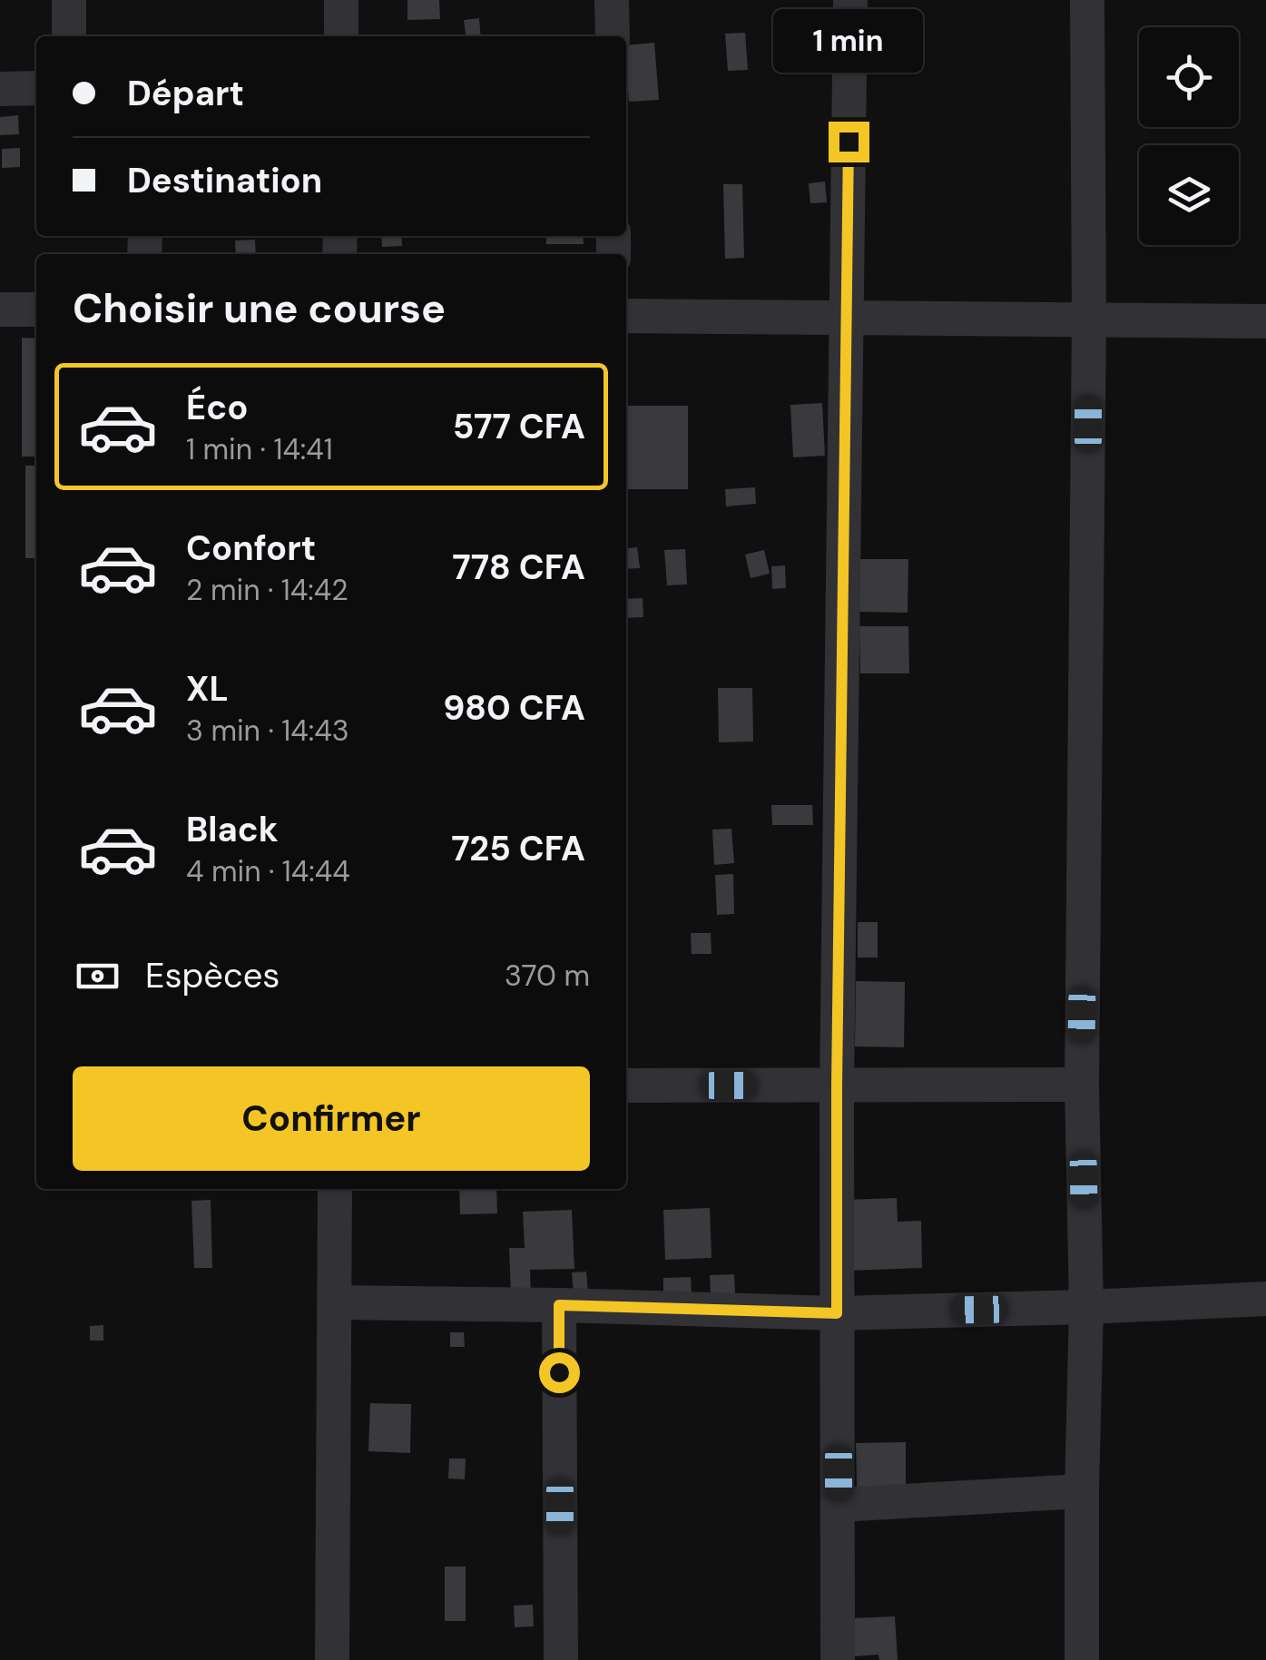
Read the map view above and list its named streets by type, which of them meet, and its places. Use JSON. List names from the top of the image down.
{
  "page": {
    "bubble": "1 min",
    "banner": ["Départ", "Destination"],
    "heading": "Choisir une course",
    "list": [
      {
        "name": "Éco",
        "note": "1 min · 14:41",
        "value": "577 CFA"
      },
      {
        "name": "Confort",
        "note": "2 min · 14:42",
        "value": "778 CFA"
      },
      {
        "name": "XL",
        "note": "3 min · 14:43",
        "value": "980 CFA"
      },
      {
        "name": "Black",
        "note": "4 min · 14:44",
        "value": "725 CFA"
      }
    ],
    "pay": ["Espèces", "370 m"],
    "buttons": "Confirmer"
  }
}
